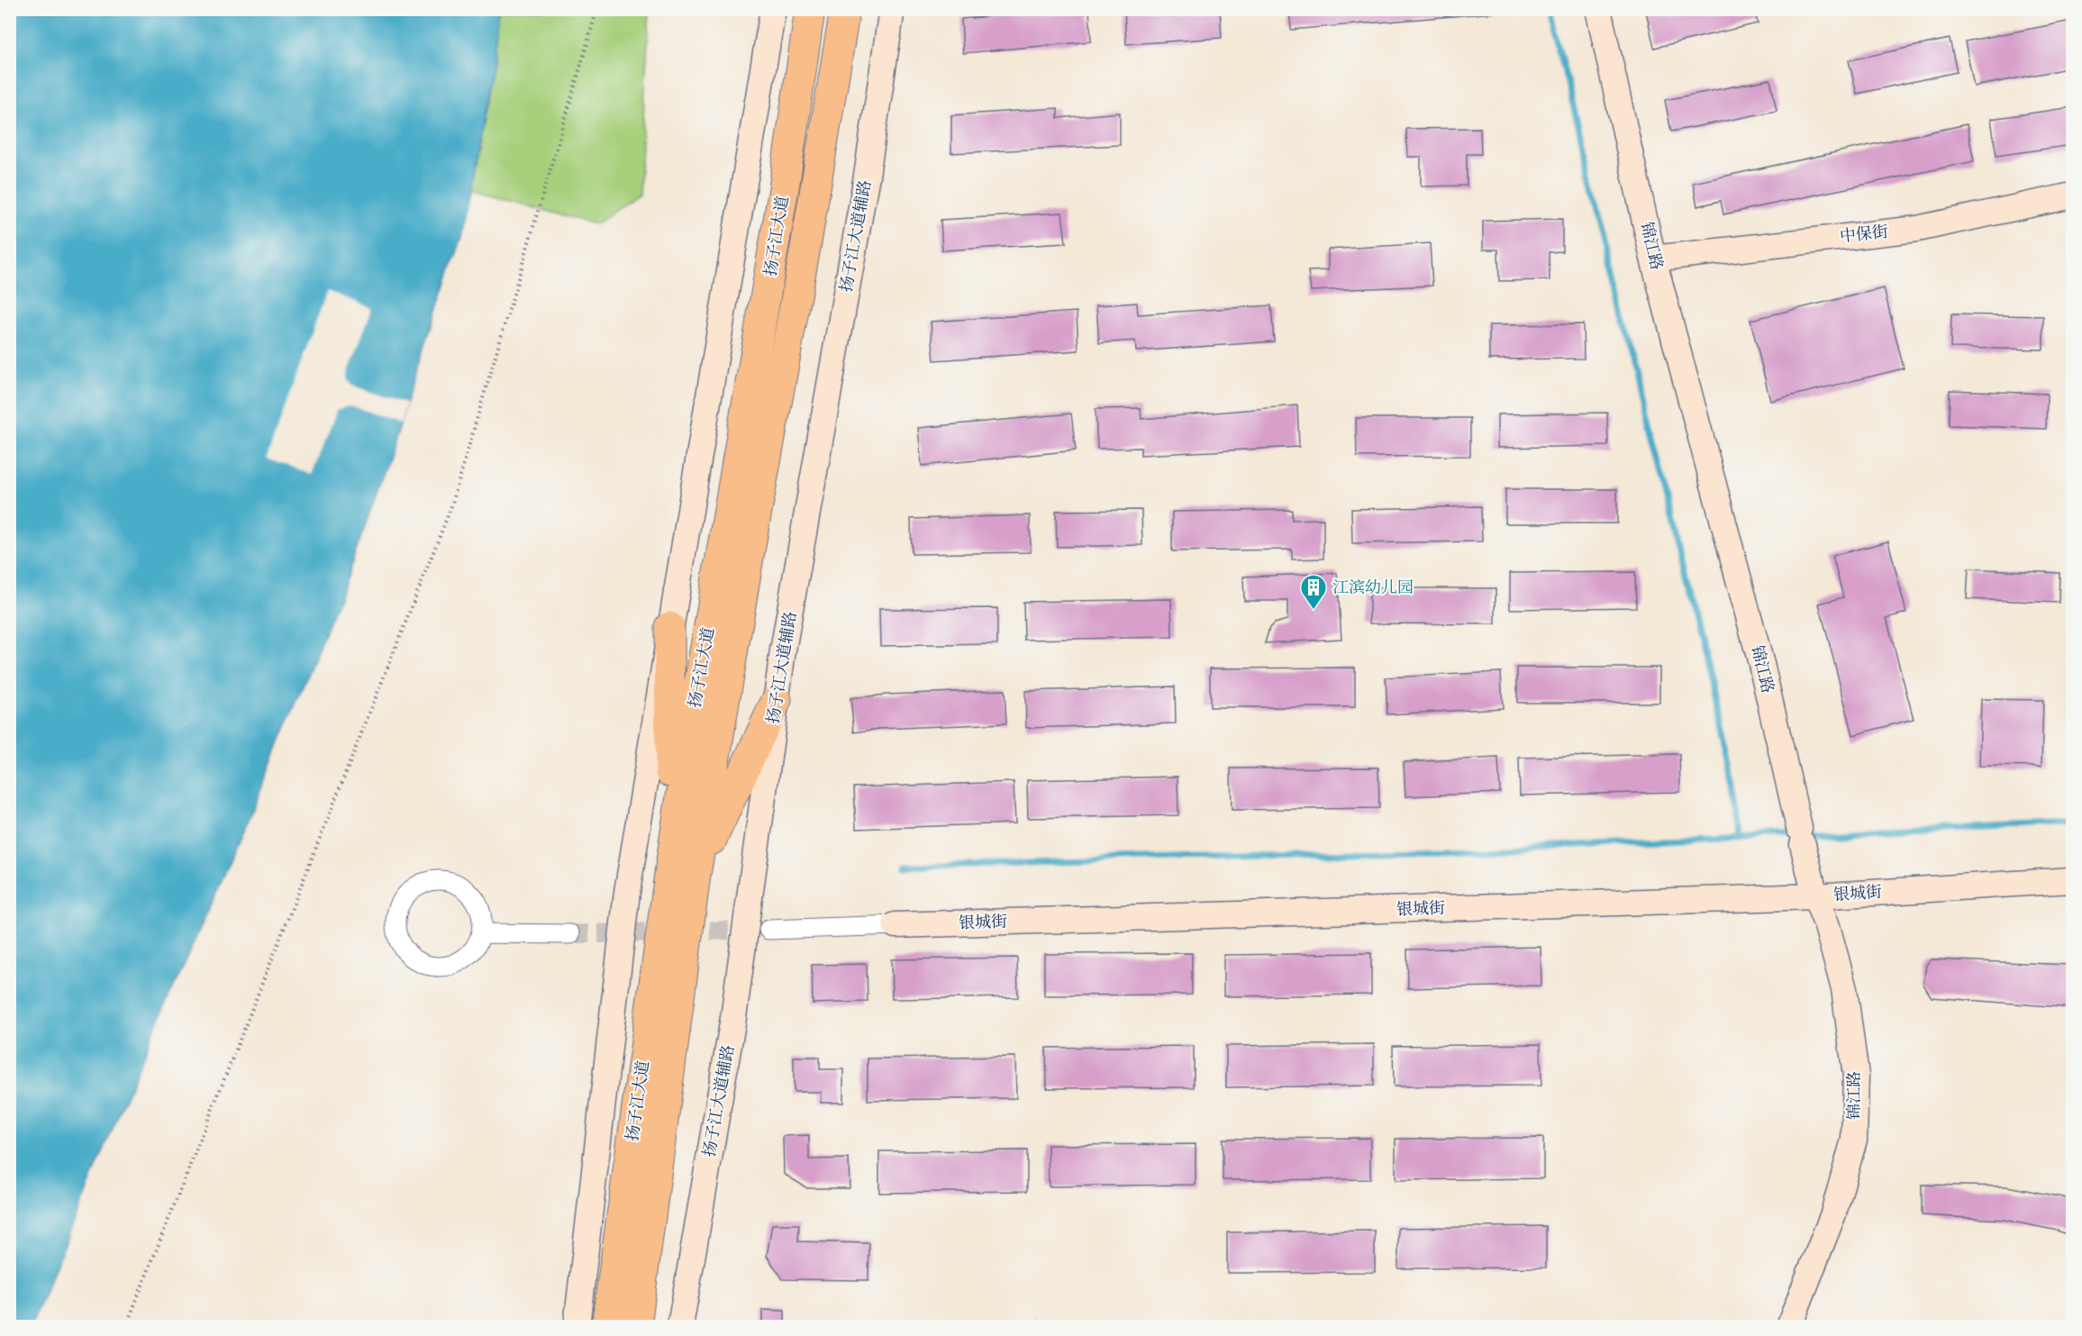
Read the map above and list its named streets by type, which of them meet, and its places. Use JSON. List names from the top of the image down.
{
  "streets": {
    "highway": ["扬子江大道"],
    "street": [
      "中保街",
      "扬子江大道辅路",
      "锦江路",
      "银城街"
    ]
  },
  "crossings": [
    ["中保街", "锦江路"],
    ["锦江路", "银城街"]
  ],
  "places": {
    "building": ["江滨幼儿园"]
  }
}
